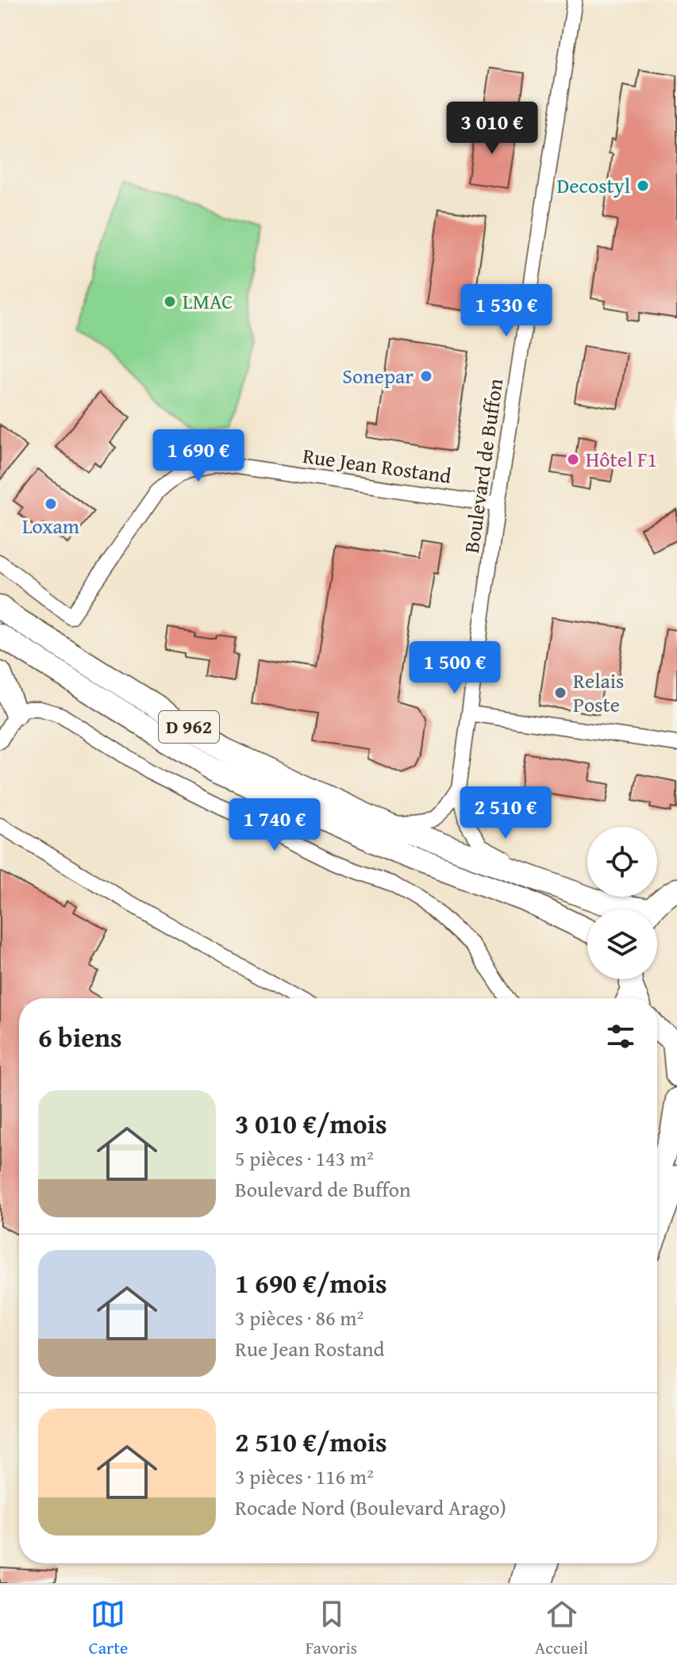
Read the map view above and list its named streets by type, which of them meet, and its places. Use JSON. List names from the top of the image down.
{
  "streets": {
    "main road": ["D 962"],
    "street": ["Rue Jean Rostand", "Boulevard de Buffon"]
  },
  "crossings": [
    ["Rue Jean Rostand", "Boulevard de Buffon"]
  ],
  "places": [
    "Decostyl",
    "LMAC",
    "Sonepar",
    "Hôtel F1",
    "Loxam",
    "Relais Poste"
  ],
  "page": {
    "price": [
      "3 010 €",
      "1 530 €",
      "1 690 €",
      "1 500 €",
      "2 510 €",
      "1 740 €"
    ],
    "heading": "6 biens",
    "list": [
      {
        "name": "3 010 €/mois",
        "note": "5 pièces · 143 m² · Boulevard de Buffon"
      },
      {
        "name": "1 690 €/mois",
        "note": "3 pièces · 86 m² · Rue Jean Rostand"
      },
      {
        "name": "2 510 €/mois",
        "note": "3 pièces · 116 m² · Rocade Nord (Boulevard Arago)"
      }
    ],
    "tabs": ["Carte", "Favoris", "Accueil"]
  }
}
